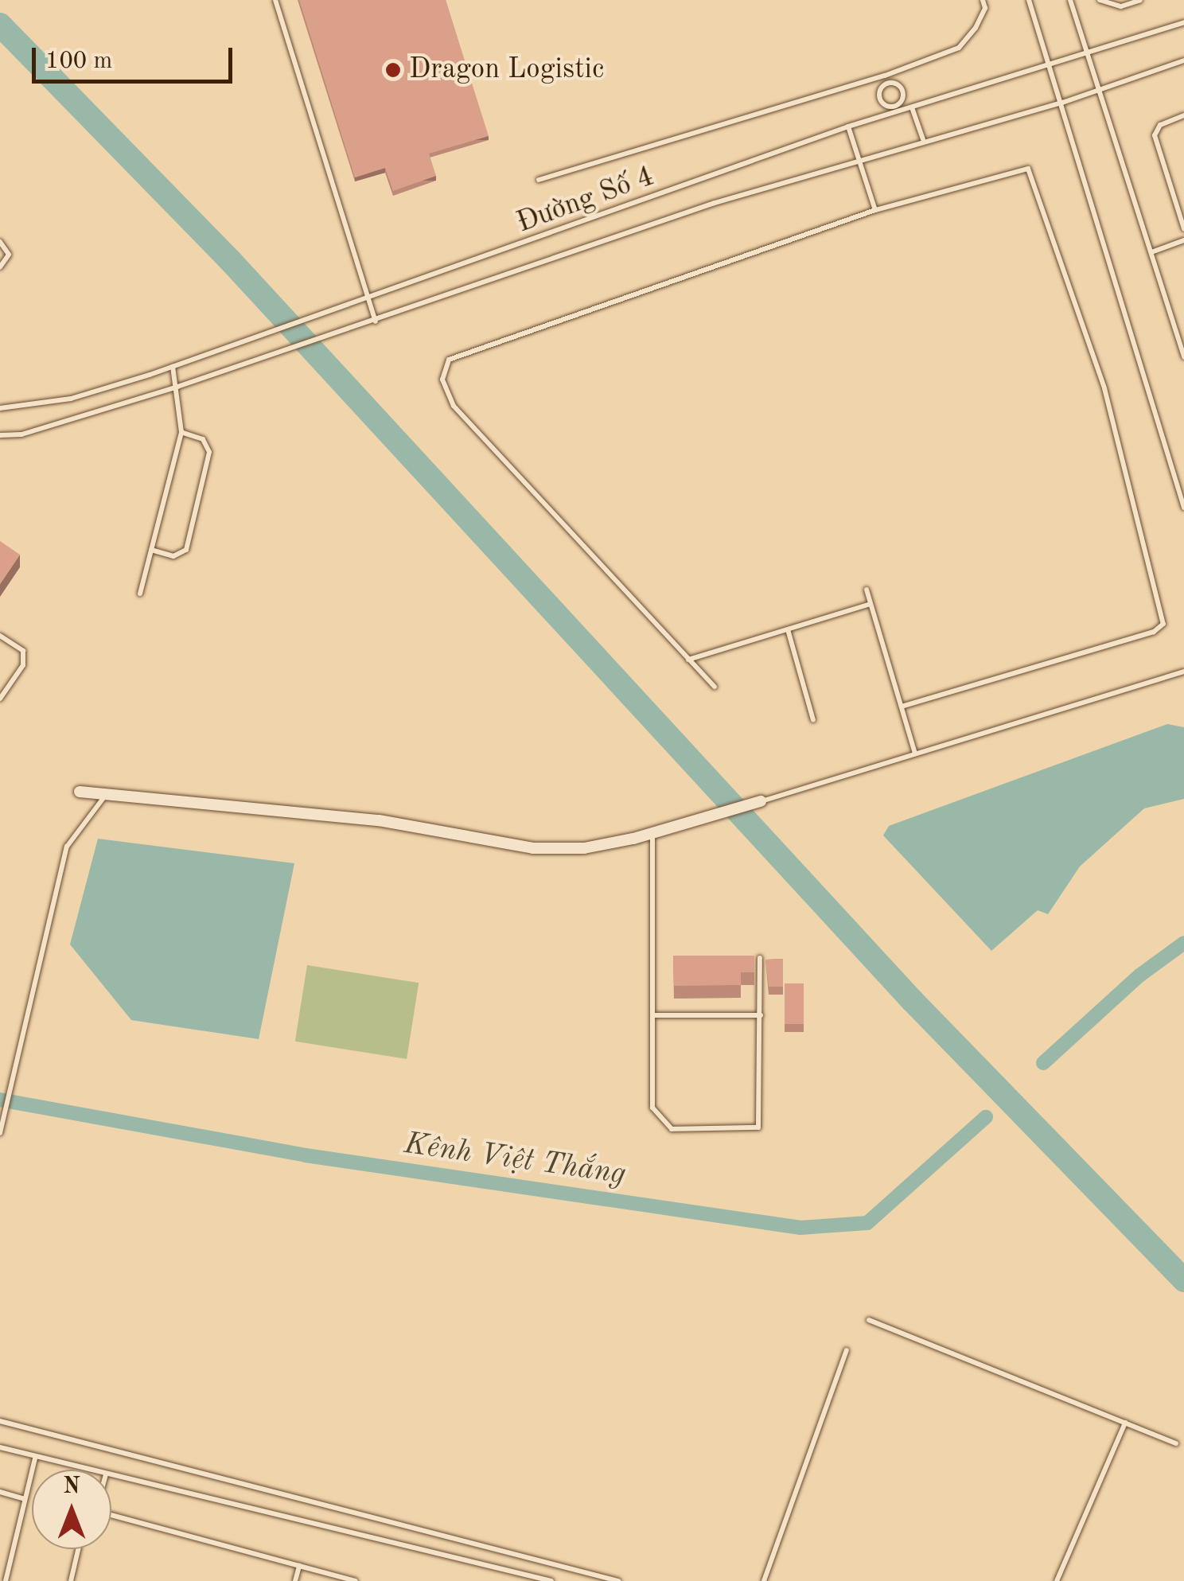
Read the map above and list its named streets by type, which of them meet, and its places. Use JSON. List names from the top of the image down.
{
  "streets": {
    "lane": ["Đường Số 4"]
  },
  "water": ["Kênh Việt Thắng"],
  "places": ["Dragon Logistic"],
  "scale_bar": "100 m",
  "north": "top"
}
